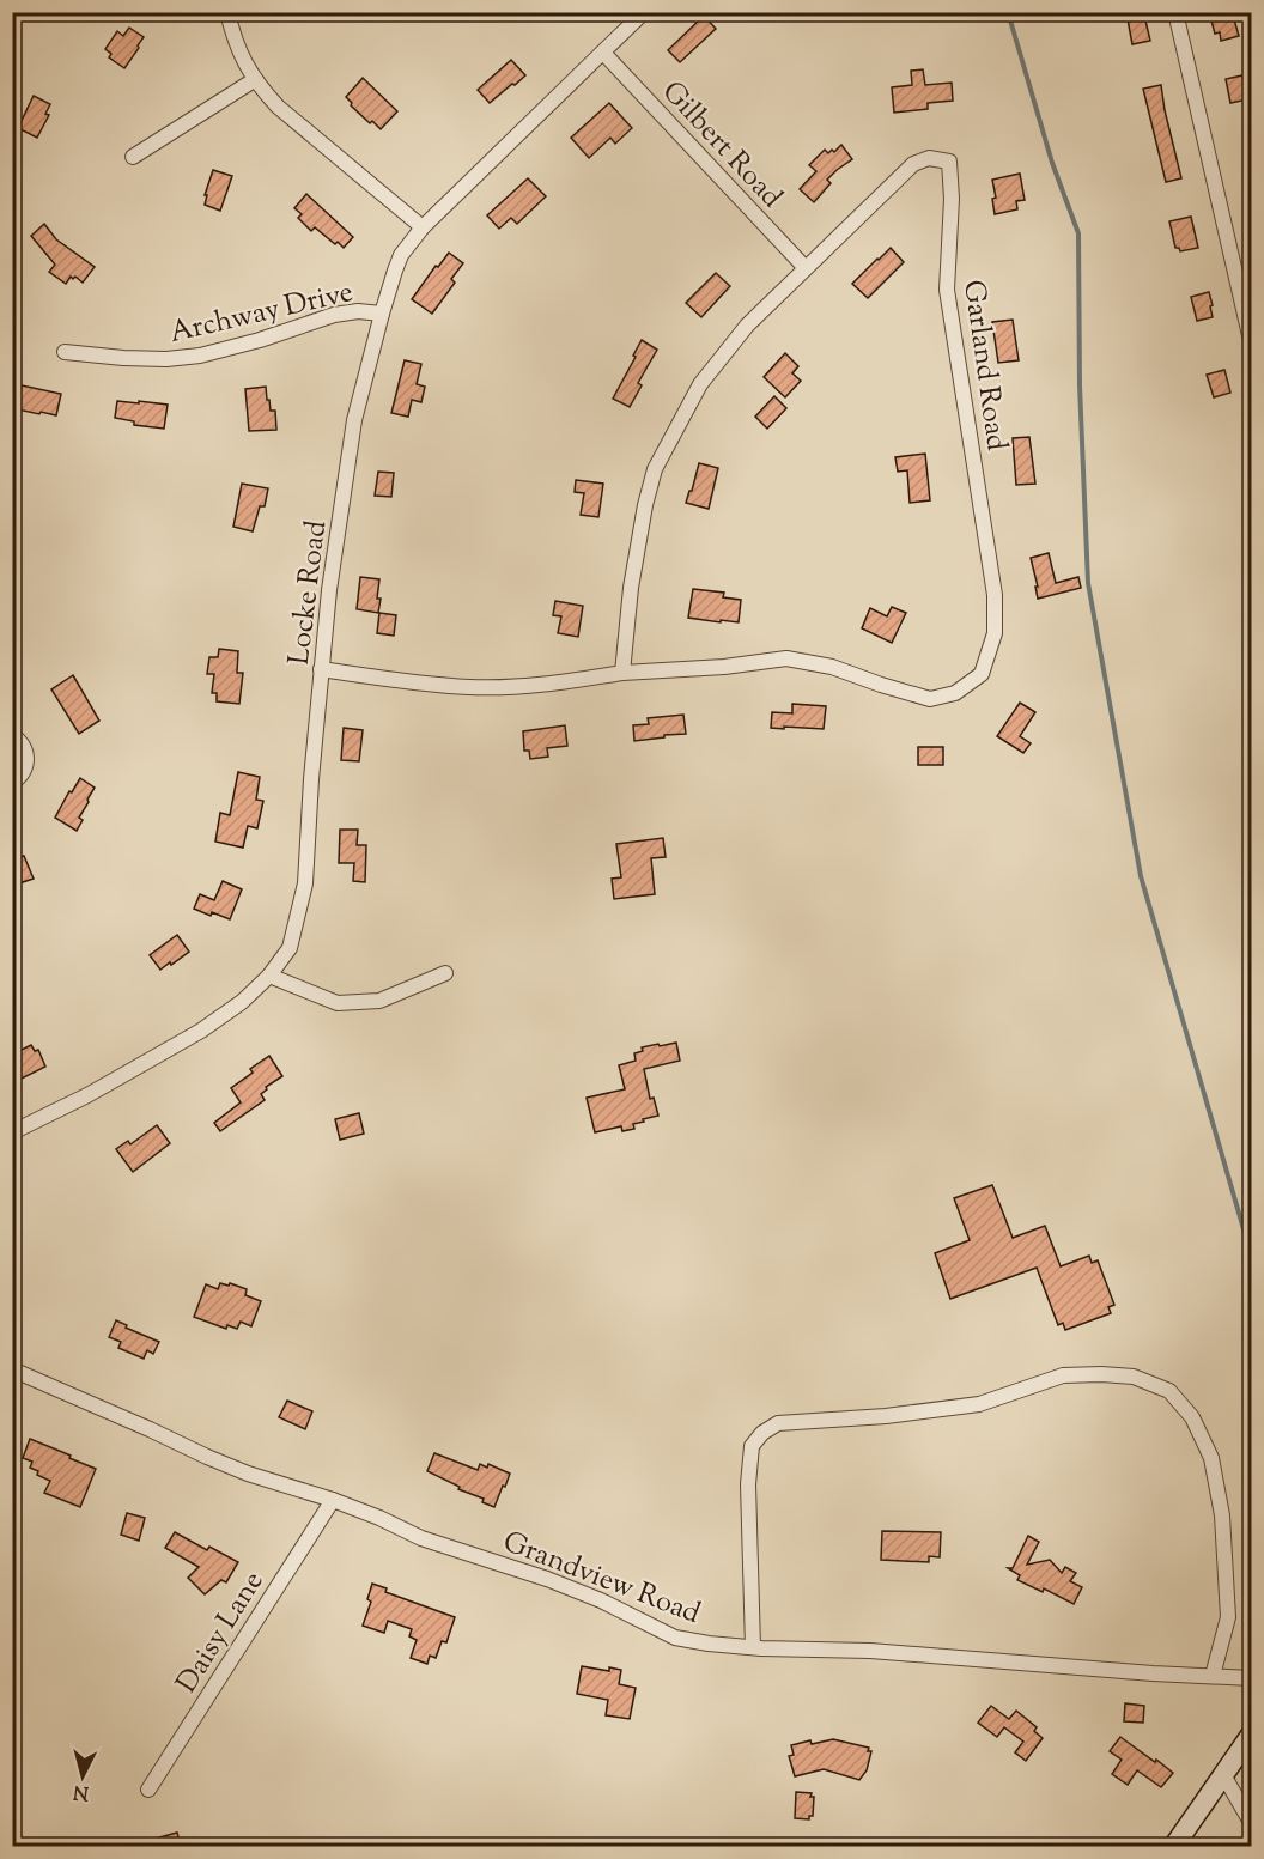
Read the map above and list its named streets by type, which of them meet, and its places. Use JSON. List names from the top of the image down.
{
  "streets": {
    "street": [
      "Gilbert Road",
      "Archway Drive",
      "Garland Road",
      "Locke Road",
      "Grandview Road",
      "Daisy Lane"
    ]
  },
  "crossings": [
    ["Gilbert Road", "Garland Road"],
    ["Gilbert Road", "Locke Road"],
    ["Archway Drive", "Locke Road"],
    ["Garland Road", "Locke Road"],
    ["Grandview Road", "Daisy Lane"]
  ],
  "north": "bottom"
}
